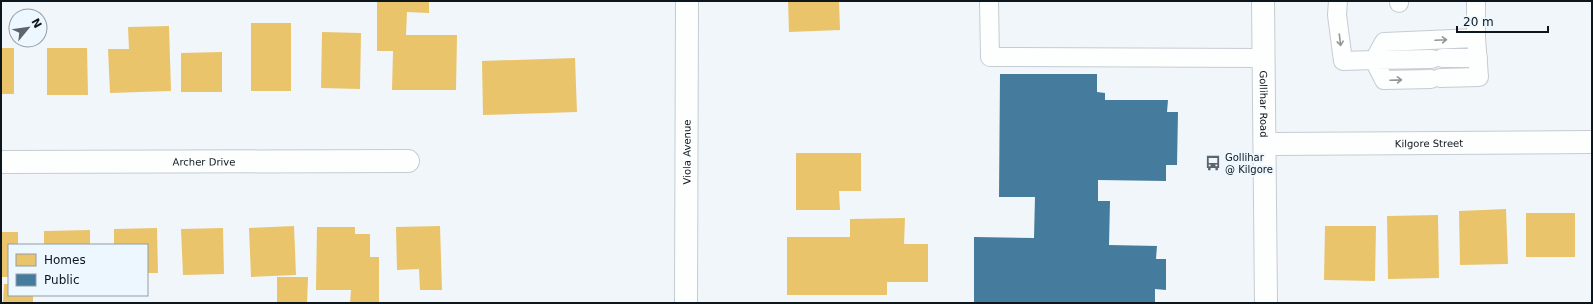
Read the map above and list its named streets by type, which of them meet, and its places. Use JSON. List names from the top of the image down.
{
  "streets": {
    "street": [
      "Gollihar Road",
      "Kilgore Street",
      "Viola Avenue",
      "Archer Drive"
    ]
  },
  "crossings": [
    ["Gollihar Road", "Kilgore Street"]
  ],
  "places": {
    "bus stop": ["Gollihar @ Kilgore"]
  },
  "legend": ["Homes", "Public"],
  "scale_bar": "20 m",
  "north": "top right"
}
